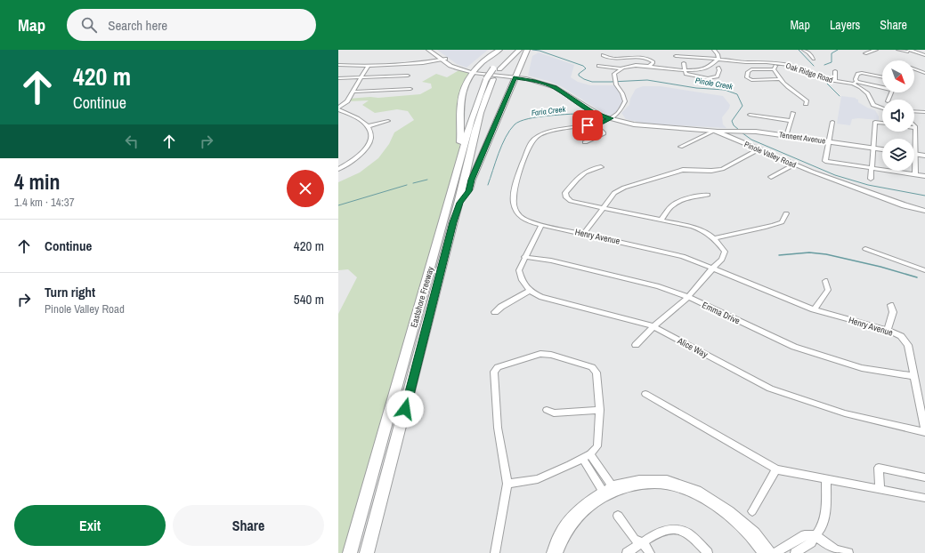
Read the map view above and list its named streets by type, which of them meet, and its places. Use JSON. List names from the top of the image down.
{
  "streets": {
    "highway": ["Eastshore Freeway"],
    "main road": ["Tennent Avenue", "Pinole Valley Road"],
    "street": [
      "Oak Ridge Road",
      "Henry Avenue",
      "Emma Drive",
      "Alice Way"
    ]
  },
  "crossings": [
    ["Tennent Avenue", "Pinole Valley Road"],
    ["Pinole Valley Road", "Henry Avenue"],
    ["Henry Avenue", "Emma Drive"],
    ["Henry Avenue", "Alice Way"]
  ],
  "water": ["Pinole Creek", "Faria Creek"],
  "north": "bottom right",
  "page": {
    "header": "Map",
    "search": "Search here",
    "nav": ["Map", "Layers", "Share"],
    "turn": ["420 m", "Continue"],
    "heading": ["4 min", "1.4 km · 14:37"],
    "list": [
      {
        "name": "Continue",
        "value": "420 m"
      },
      {
        "name": "Turn right",
        "note": "Pinole Valley Road",
        "value": "540 m"
      }
    ],
    "buttons": ["Exit", "Share"]
  }
}
